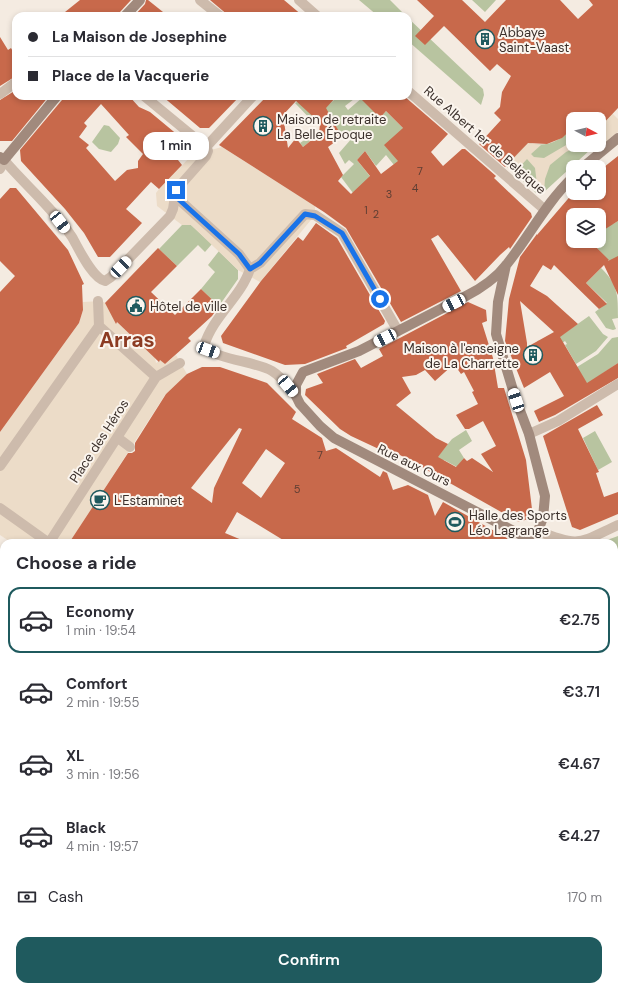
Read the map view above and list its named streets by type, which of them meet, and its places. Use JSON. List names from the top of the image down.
{
  "streets": {
    "street": ["Rue Albert 1er de Belgique", "Place des Héros", "Rue aux Ours"]
  },
  "districts": ["Arras"],
  "places": {
    "building": ["Abbaye Saint-Vaast", "Maison de retraite La Belle Époque", "Maison à l'enseigne de La Charrette"],
    "public building": ["Hôtel de ville"],
    "cafe": ["L'Estaminet"],
    "sports": ["Halle des Sports Léo Lagrange"]
  },
  "house_numbers": [
    "7",
    "4",
    "3",
    "1",
    "2",
    "7",
    "5"
  ],
  "north": "right",
  "page": {
    "banner": ["La Maison de Josephine", "Place de la Vacquerie"],
    "bubble": "1 min",
    "heading": "Choose a ride",
    "list": [
      {
        "name": "Economy",
        "note": "1 min · 19:54",
        "value": "€2.75"
      },
      {
        "name": "Comfort",
        "note": "2 min · 19:55",
        "value": "€3.71"
      },
      {
        "name": "XL",
        "note": "3 min · 19:56",
        "value": "€4.67"
      },
      {
        "name": "Black",
        "note": "4 min · 19:57",
        "value": "€4.27"
      }
    ],
    "pay": ["Cash", "170 m"],
    "buttons": "Confirm"
  }
}
